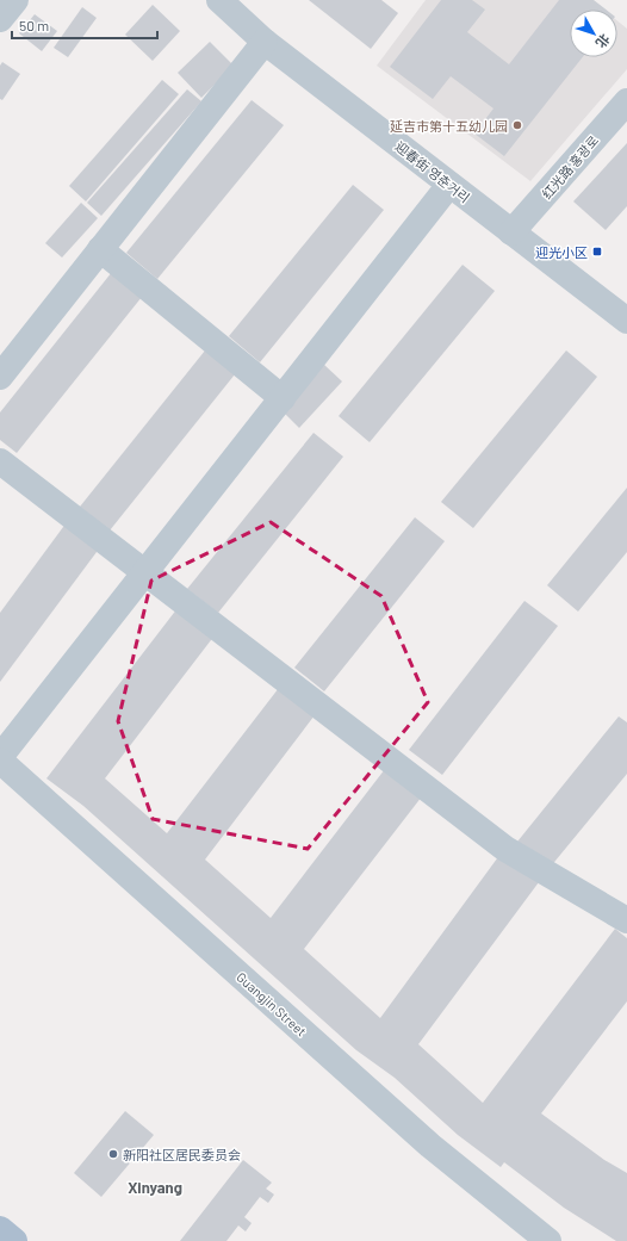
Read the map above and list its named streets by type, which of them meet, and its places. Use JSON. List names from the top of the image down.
{
  "streets": {
    "street": ["红光路 홍광로", "迎春街 영춘거리", "Guangjin Street"]
  },
  "crossings": [
    ["红光路 홍광로", "迎春街 영춘거리"]
  ],
  "districts": ["Xinyang"],
  "places": {
    "other": ["延吉市第十五幼儿园", "新阳社区居民委员会"],
    "transit": ["迎光小区"]
  },
  "scale_bar": "50 m",
  "north": "bottom right"
}
